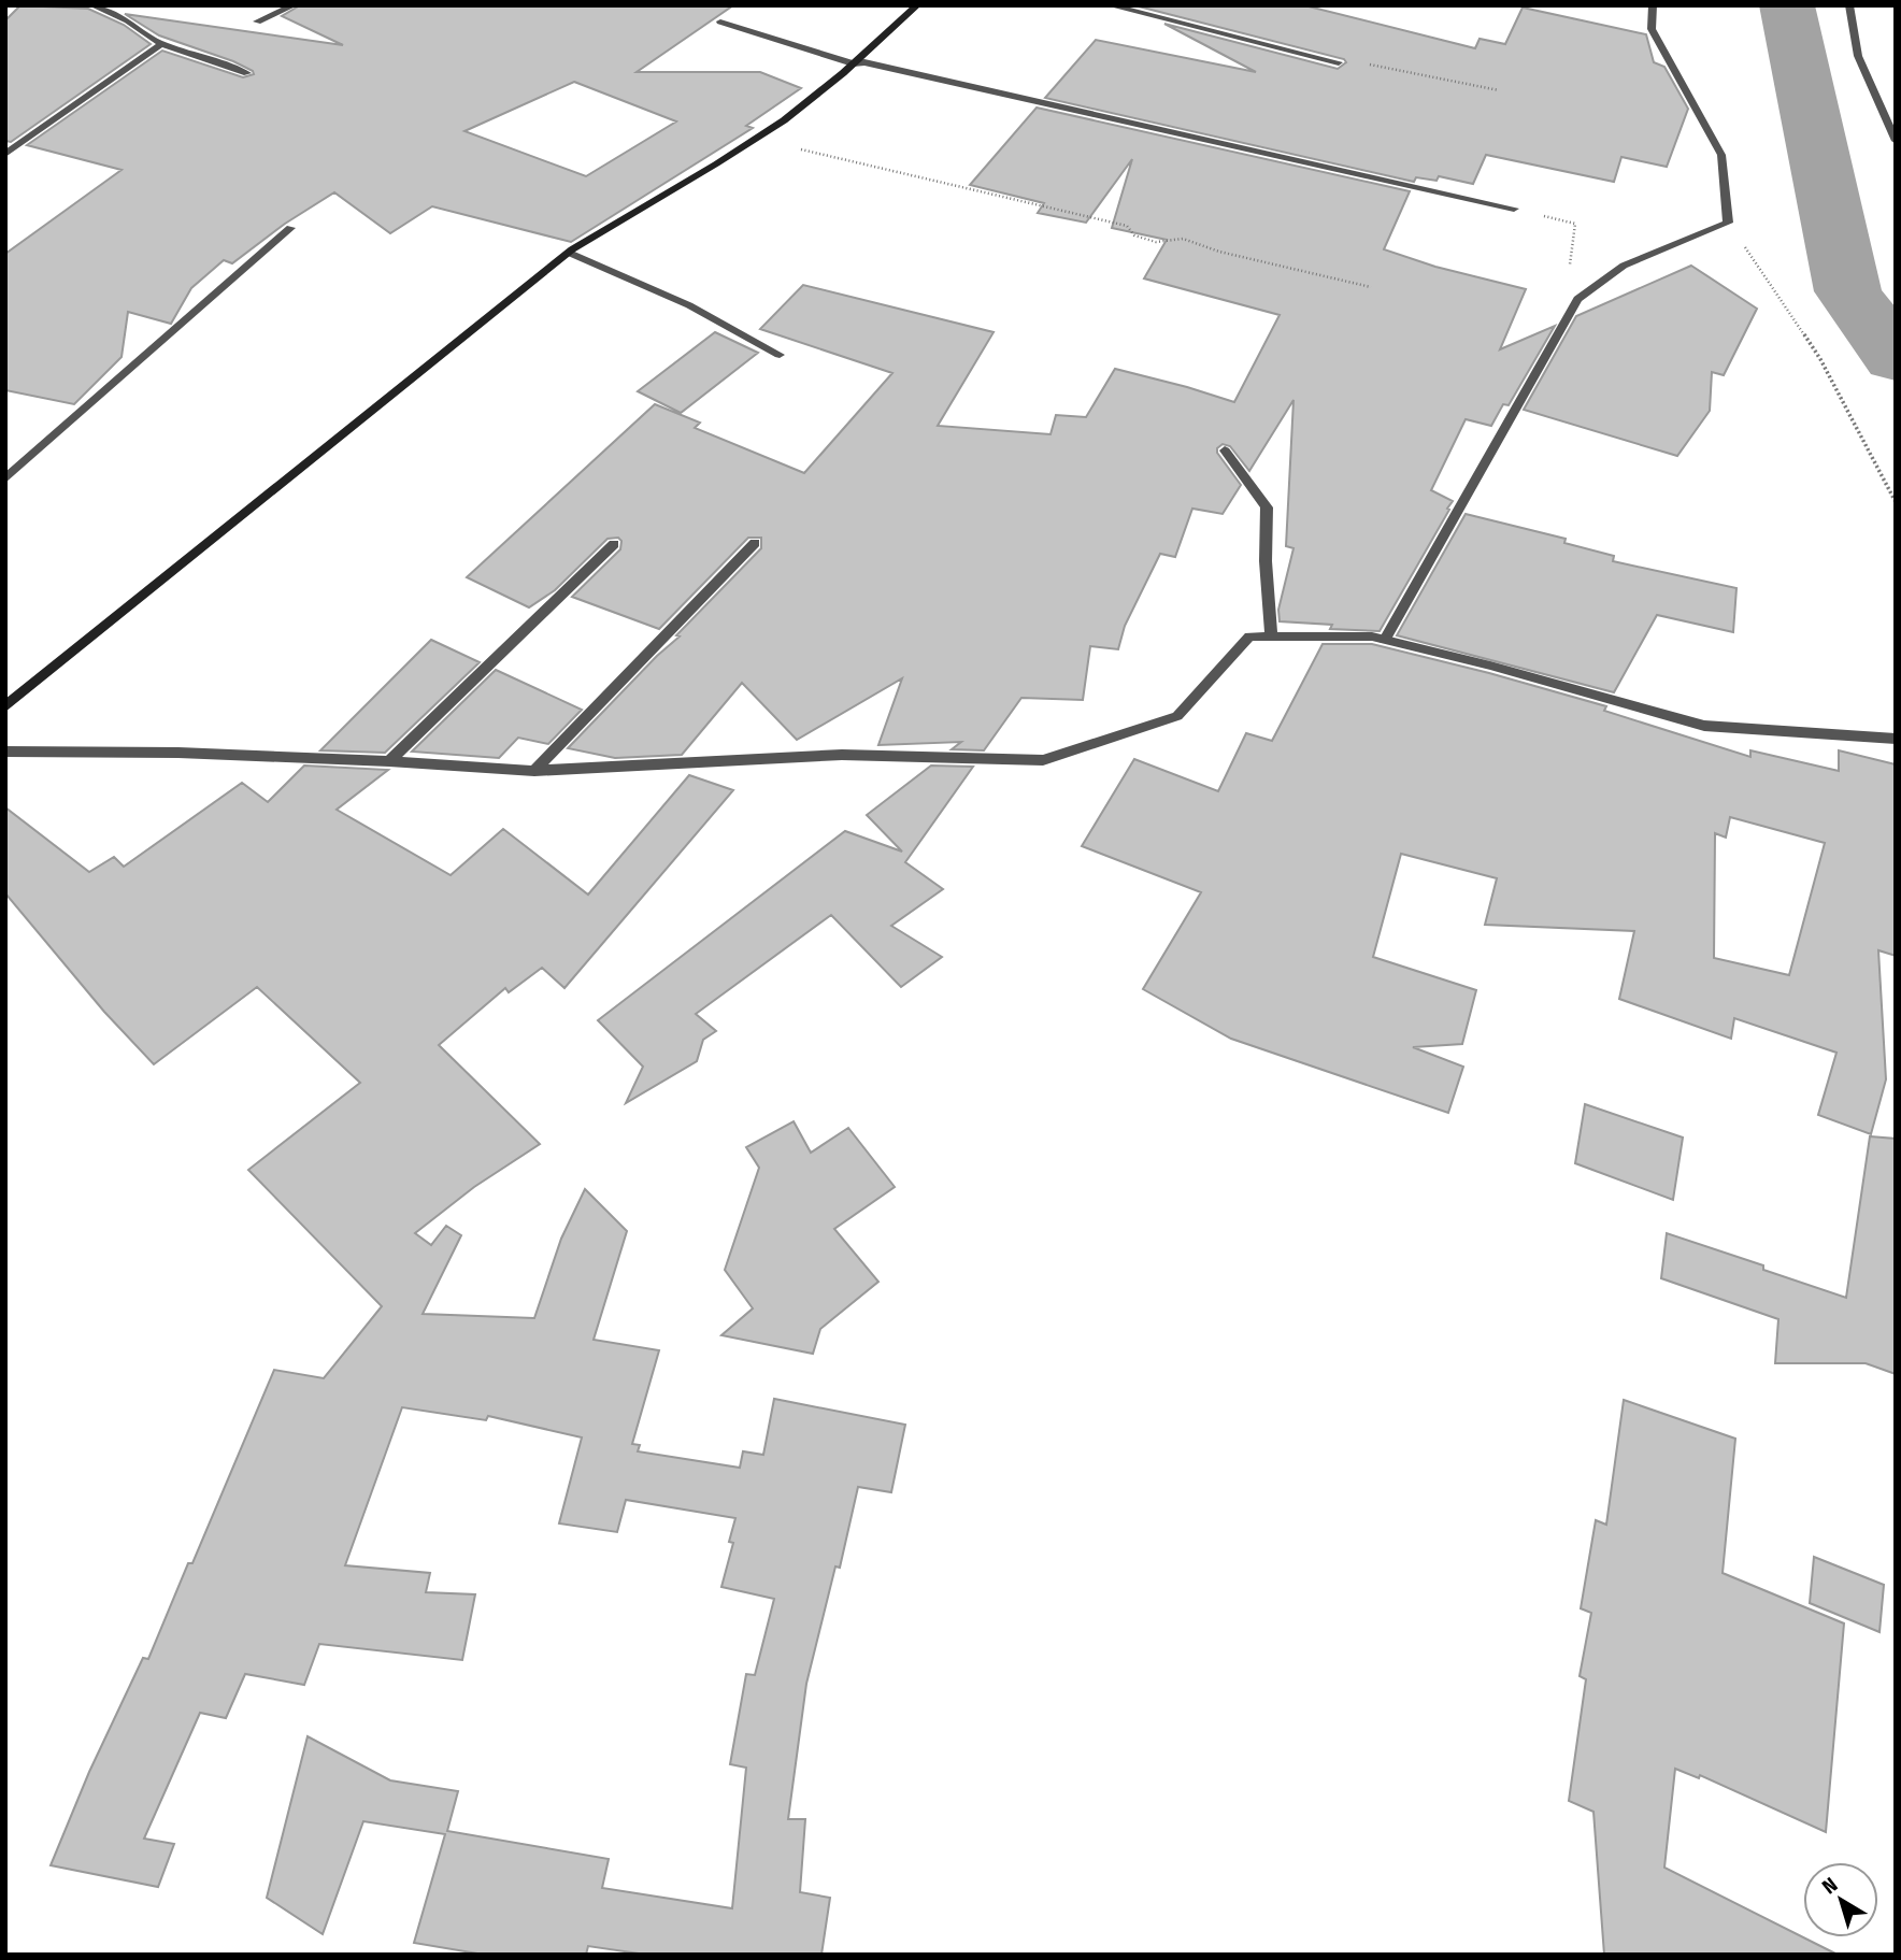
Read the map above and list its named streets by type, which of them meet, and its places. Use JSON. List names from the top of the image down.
{
  "north": "top left"
}
